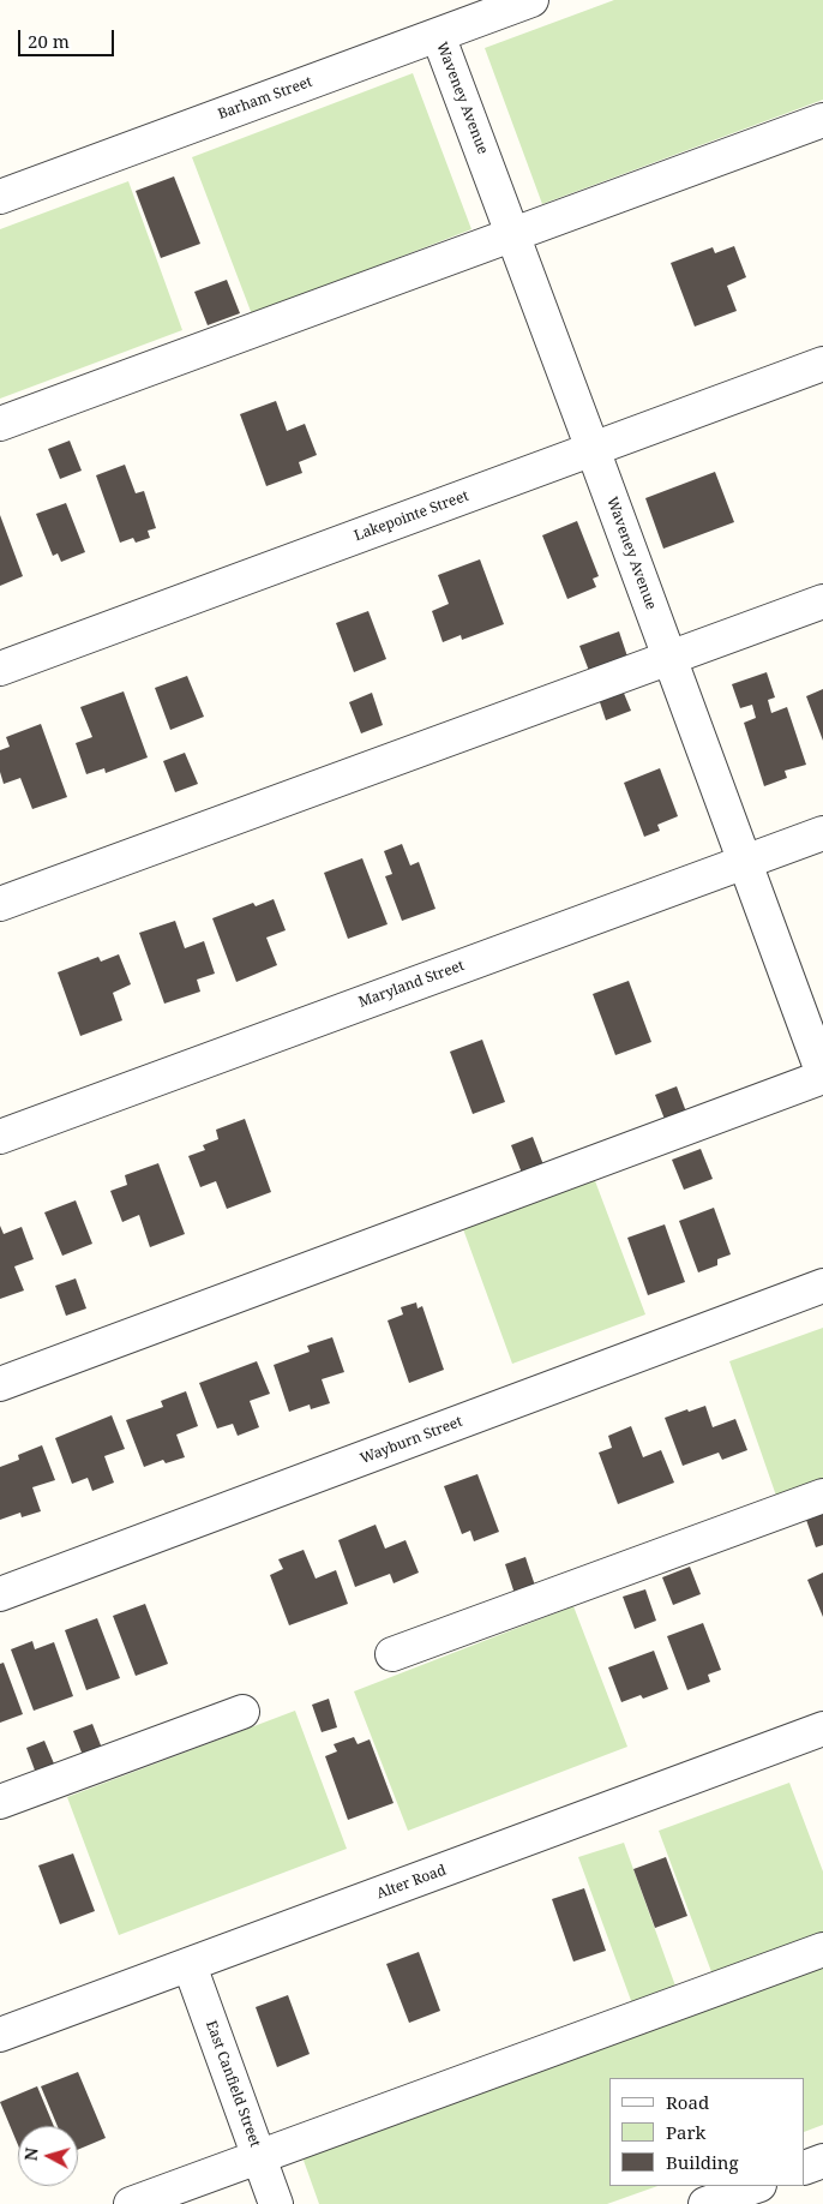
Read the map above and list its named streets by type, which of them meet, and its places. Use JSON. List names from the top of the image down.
{
  "streets": {
    "street": [
      "Barham Street",
      "Waveney Avenue",
      "Lakepointe Street",
      "Maryland Street",
      "Wayburn Street",
      "Alter Road",
      "East Canfield Street"
    ]
  },
  "crossings": [
    ["Barham Street", "Waveney Avenue"],
    ["Waveney Avenue", "Lakepointe Street"],
    ["Waveney Avenue", "Maryland Street"],
    ["Alter Road", "East Canfield Street"]
  ],
  "legend": ["Road", "Park", "Building"],
  "scale_bar": "20 m",
  "north": "left"
}
